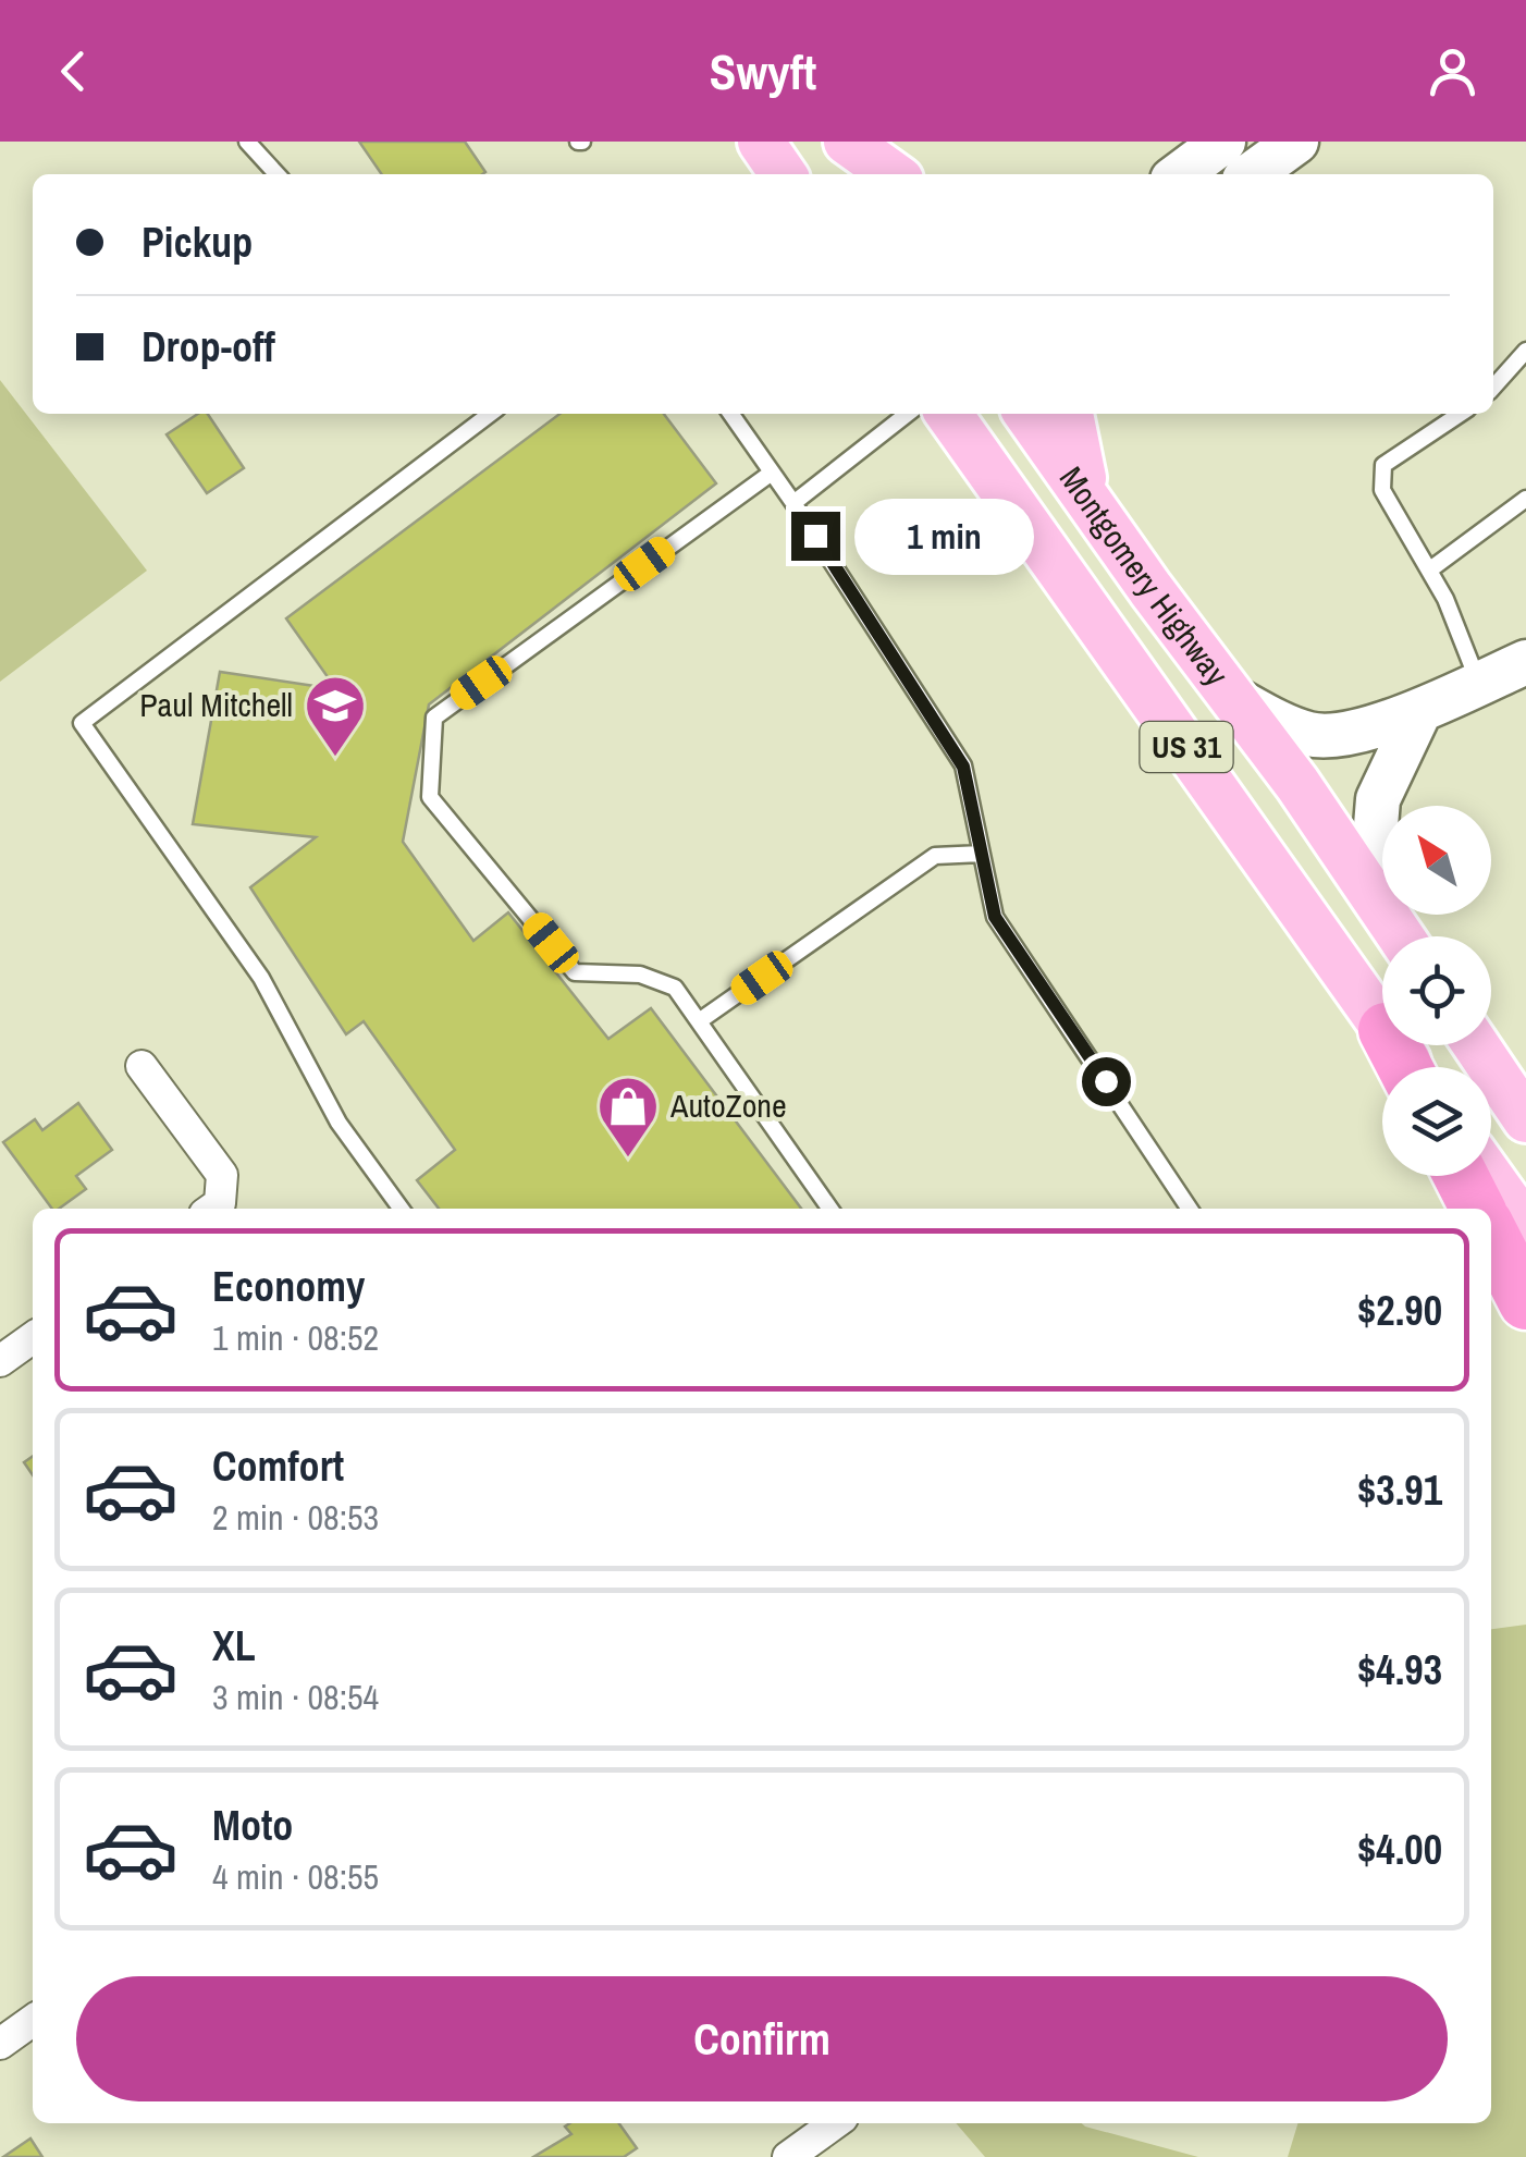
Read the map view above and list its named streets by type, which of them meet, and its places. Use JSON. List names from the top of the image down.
{
  "streets": {
    "main road": ["Montgomery Highway", "US 31"]
  },
  "places": {
    "school or university": ["Paul Mitchell"],
    "shop": ["AutoZone"]
  },
  "north": "top left",
  "page": {
    "header": "Swyft",
    "banner": ["Pickup", "Drop-off"],
    "bubble": "1 min",
    "list": [
      {
        "name": "Economy",
        "note": "1 min · 08:52",
        "value": "$2.90"
      },
      {
        "name": "Comfort",
        "note": "2 min · 08:53",
        "value": "$3.91"
      },
      {
        "name": "XL",
        "note": "3 min · 08:54",
        "value": "$4.93"
      },
      {
        "name": "Moto",
        "note": "4 min · 08:55",
        "value": "$4.00"
      }
    ],
    "buttons": "Confirm"
  }
}
